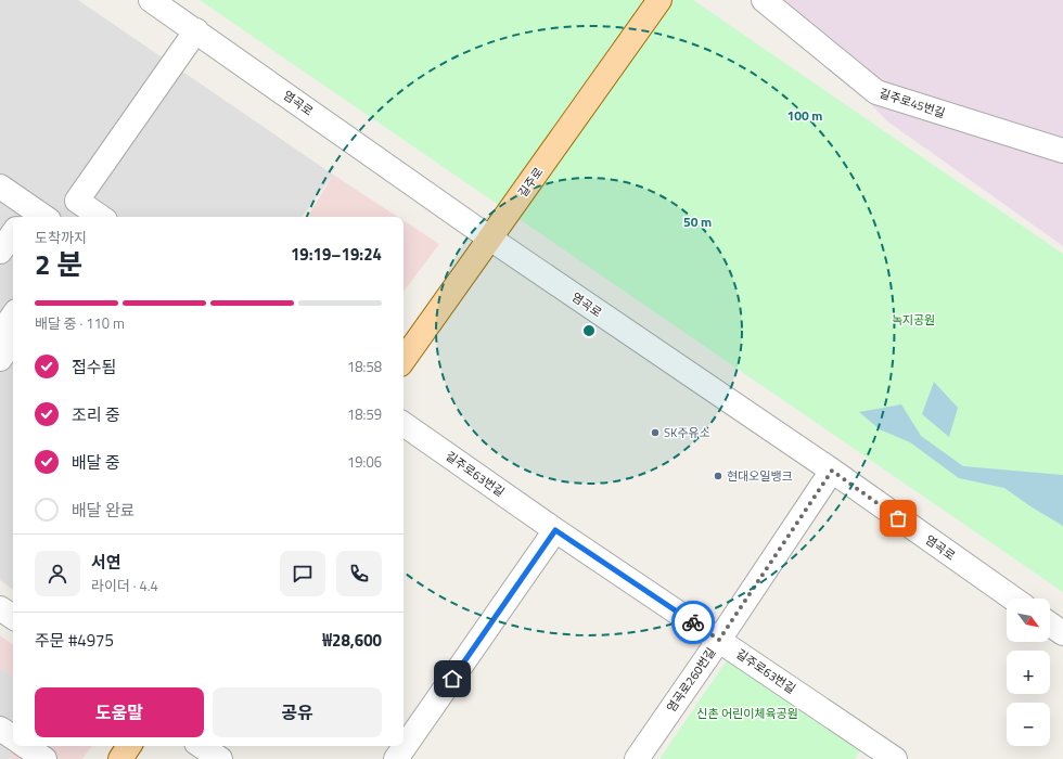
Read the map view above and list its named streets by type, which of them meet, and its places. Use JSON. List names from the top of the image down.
{
  "streets": {
    "main road": ["길주로"],
    "street": [
      "염곡로",
      "길주로45번길",
      "길주로63번길",
      "염곡로260번길"
    ]
  },
  "crossings": [
    ["염곡로", "길주로"],
    ["염곡로", "염곡로260번길"],
    ["길주로63번길", "염곡로260번길"]
  ],
  "parks": ["녹지공원", "신촌 어린이체육공원"],
  "places": ["SK주유소", "현대오일뱅크"],
  "north": "bottom right",
  "page": {
    "heading": ["2 분", "도착까지", "19:19–19:24"],
    "panel": [
      "서연",
      "라이더 · 4.4",
      "주문 #4975",
      "₩28,600"
    ],
    "bar": "배달 중 · 110 m",
    "list": [
      ["접수됨", "18:58"],
      ["조리 중", "18:59"],
      ["배달 중", "19:06"],
      "배달 완료"
    ],
    "map_buttons": ["+", "−"],
    "buttons": ["도움말", "공유"]
  },
  "rings": ["100 m", "50 m"]
}
